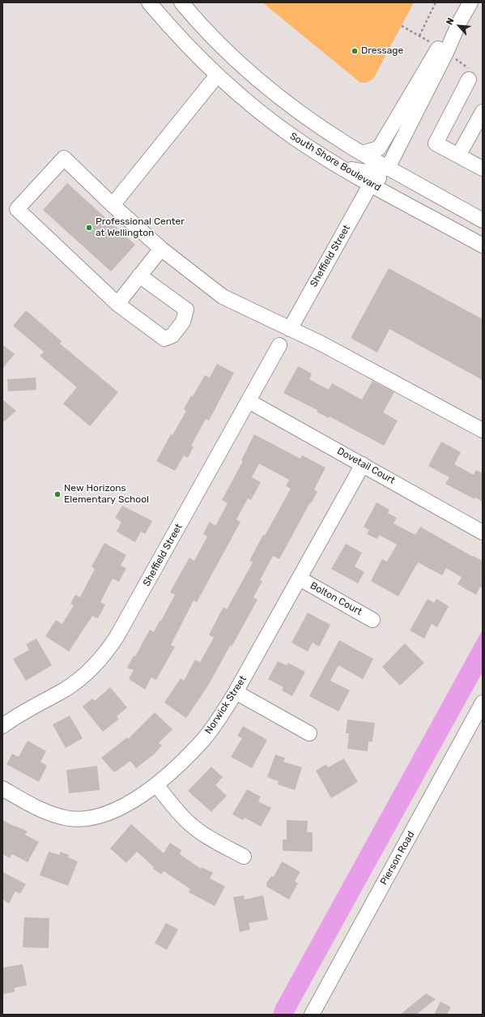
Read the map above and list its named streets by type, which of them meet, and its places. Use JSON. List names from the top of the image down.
{
  "streets": {
    "street": [
      "South Shore Boulevard",
      "Sheffield Street",
      "Dovetail Court",
      "Bolton Court",
      "Norwick Street",
      "Pierson Road"
    ]
  },
  "crossings": [
    ["South Shore Boulevard", "Sheffield Street"],
    ["Sheffield Street", "Dovetail Court"],
    ["Dovetail Court", "Norwick Street"],
    ["Bolton Court", "Norwick Street"]
  ],
  "places": ["Dressage", "Professional Center at Wellington", "New Horizons Elementary School"],
  "north": "top left"
}
